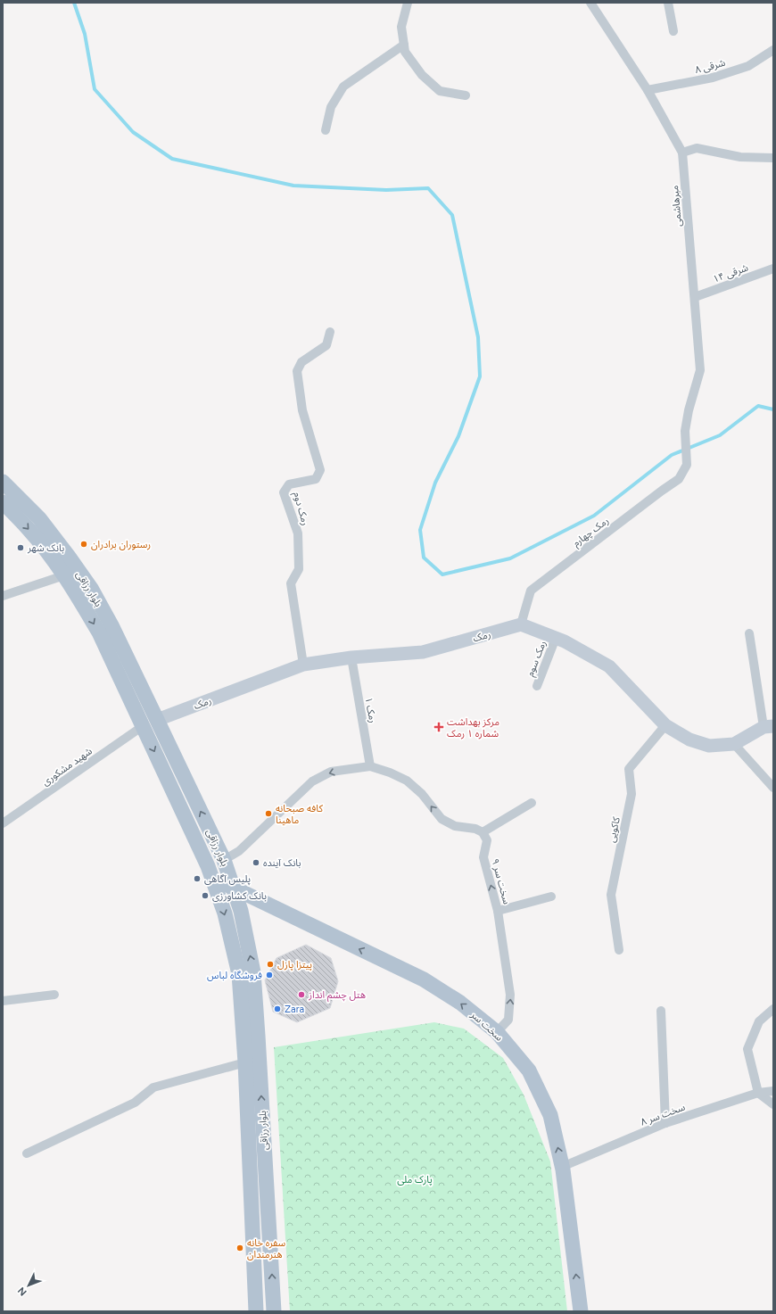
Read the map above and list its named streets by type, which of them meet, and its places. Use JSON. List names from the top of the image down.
{
  "streets": {
    "main road": ["بلوار رزاقی", "سخت سر"],
    "street": [
      "شرقی ۸",
      "میرهاشمی",
      "شرقی ۱۴",
      "رمک دوم",
      "رمک چهارم",
      "رمک",
      "رمک سوم",
      "رمک ۱",
      "شهید مشکوری",
      "کاکویی",
      "سخت سر ۹",
      "سخت سر ۸"
    ]
  },
  "crossings": [
    ["شرقی ۸", "میرهاشمی"],
    ["میرهاشمی", "شرقی ۱۴"],
    ["میرهاشمی", "رمک چهارم"],
    ["رمک دوم", "رمک"],
    ["رمک چهارم", "رمک"],
    ["بلوار رزاقی", "رمک"],
    ["بلوار رزاقی", "شهید مشکوری"],
    ["بلوار رزاقی", "سخت سر"],
    ["رمک", "رمک ۱"],
    ["سخت سر ۹", "سخت سر"],
    ["سخت سر", "سخت سر ۸"]
  ],
  "one_way": ["سخت سر ۹", "سخت سر"],
  "parks": ["پارک ملی"],
  "places": {
    "other": [
      "رستوران برادران",
      "بانک شهر",
      "کافه صبحانه ماهینا",
      "بانک آینده",
      "پلیس آگاهی",
      "بانک کشاورزی",
      "پیتزا پازل",
      "فروشگاه لباس",
      "هتل چشم انداز",
      "Zara",
      "سفره خانه هنرمندان"
    ],
    "health": ["مرکز بهداشت شماره ۱ رمک"]
  },
  "north": "bottom left"
}
